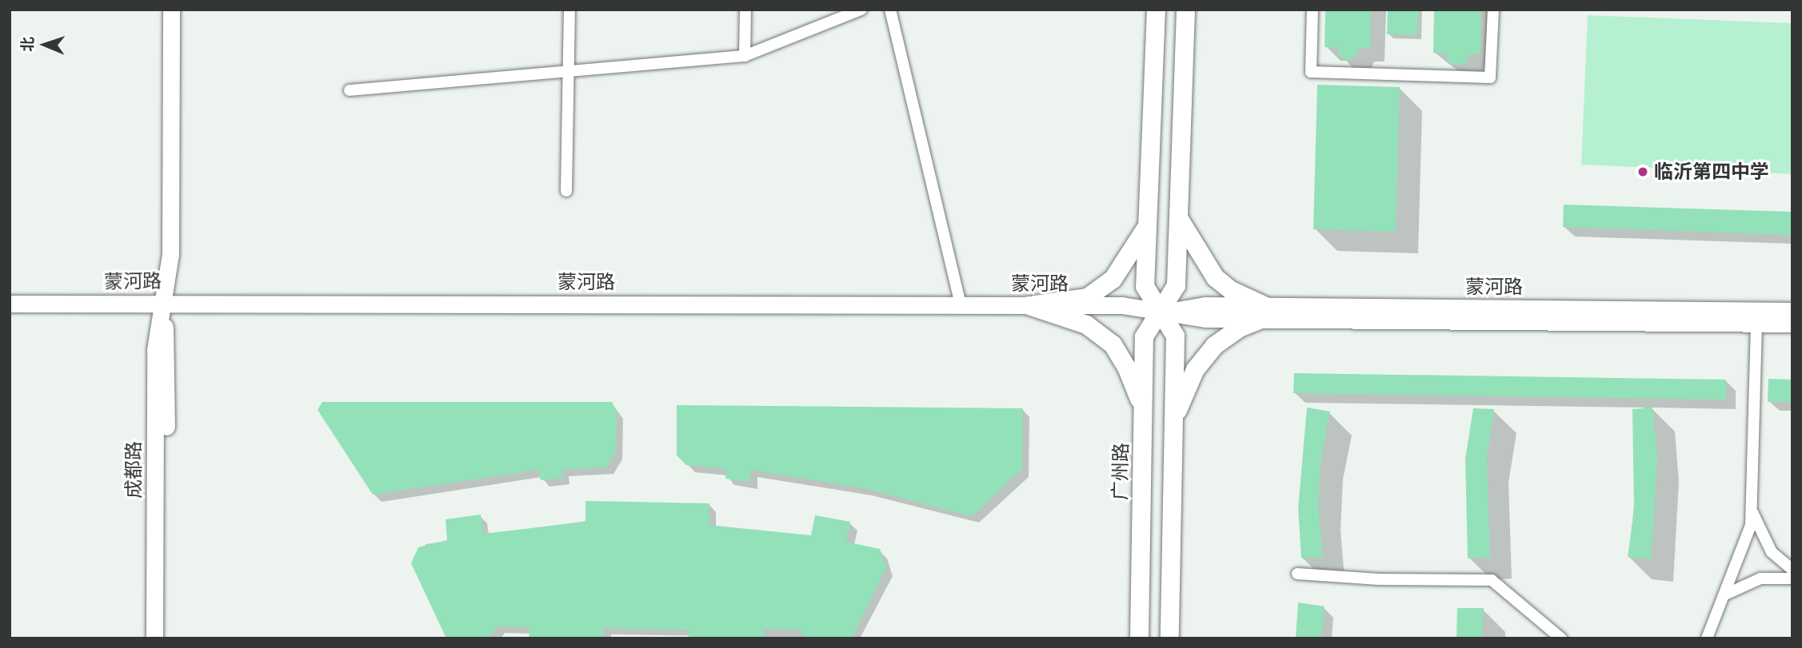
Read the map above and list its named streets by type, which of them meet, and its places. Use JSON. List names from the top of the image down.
{
  "streets": {
    "main road": ["广州路"],
    "street": ["蒙河路", "成都路"]
  },
  "crossings": [
    ["蒙河路", "成都路"],
    ["蒙河路", "广州路"]
  ],
  "places": ["临沂第四中学"],
  "north": "left"
}
